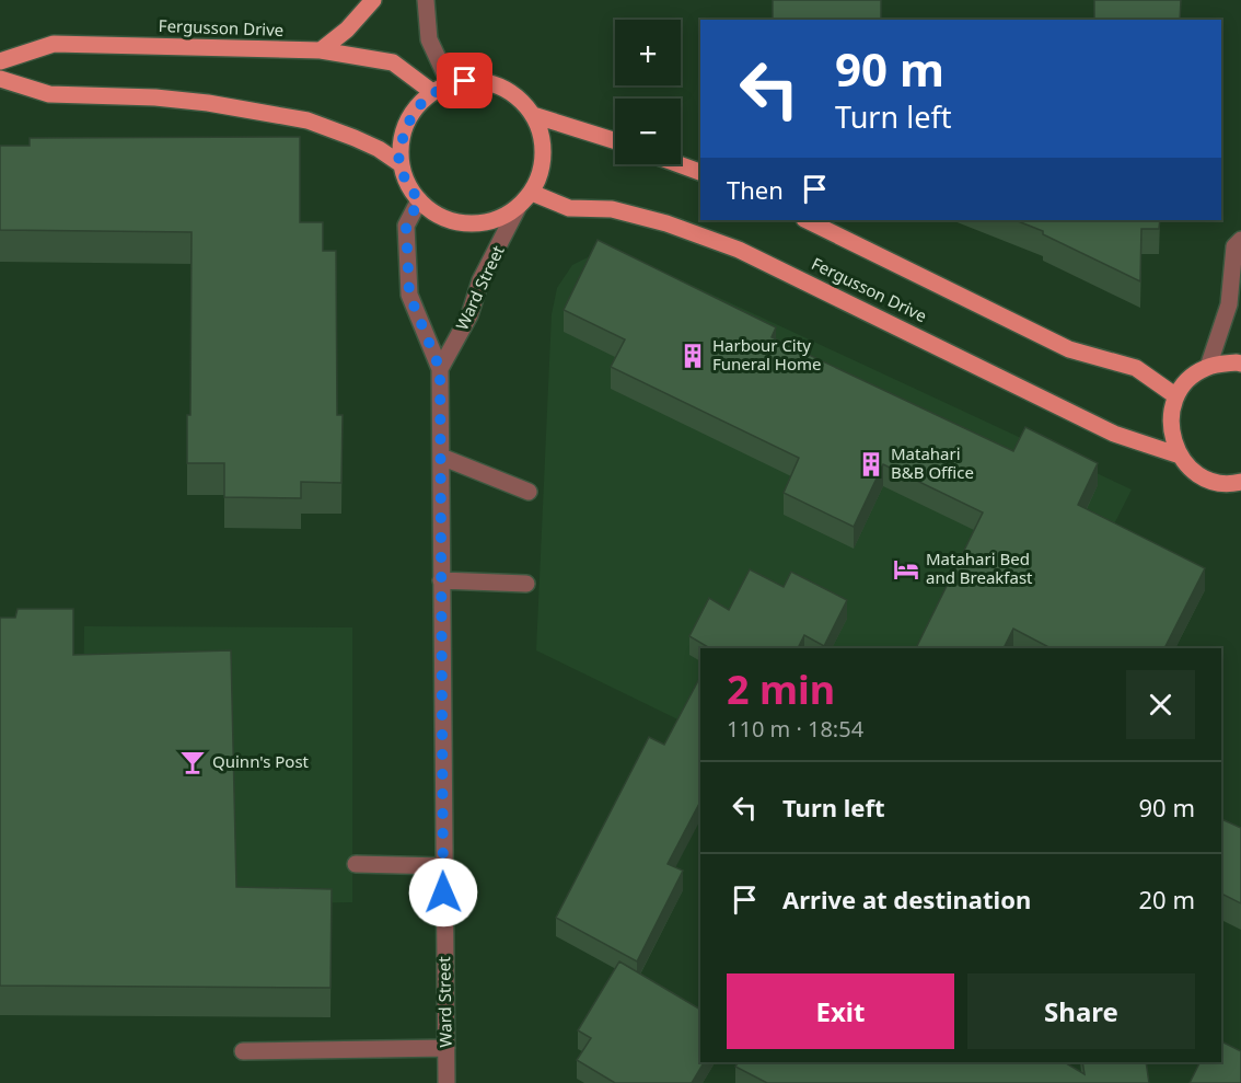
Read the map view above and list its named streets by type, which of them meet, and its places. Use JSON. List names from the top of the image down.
{
  "streets": {
    "main road": ["Fergusson Drive"],
    "street": ["Ward Street"]
  },
  "crossings": [
    ["Fergusson Drive", "Ward Street"]
  ],
  "places": {
    "building": ["Harbour City Funeral Home", "Matahari B&B Office"],
    "hotel": ["Matahari Bed and Breakfast"],
    "bar": ["Quinn's Post"]
  },
  "page": {
    "map_buttons": ["+", "−"],
    "turn": ["90 m", "Turn left"],
    "then": "Then",
    "heading": ["2 min", "110 m · 18:54"],
    "list": [
      {
        "name": "Turn left",
        "value": "90 m"
      },
      {
        "name": "Arrive at destination",
        "value": "20 m"
      }
    ],
    "buttons": ["Exit", "Share"]
  }
}
